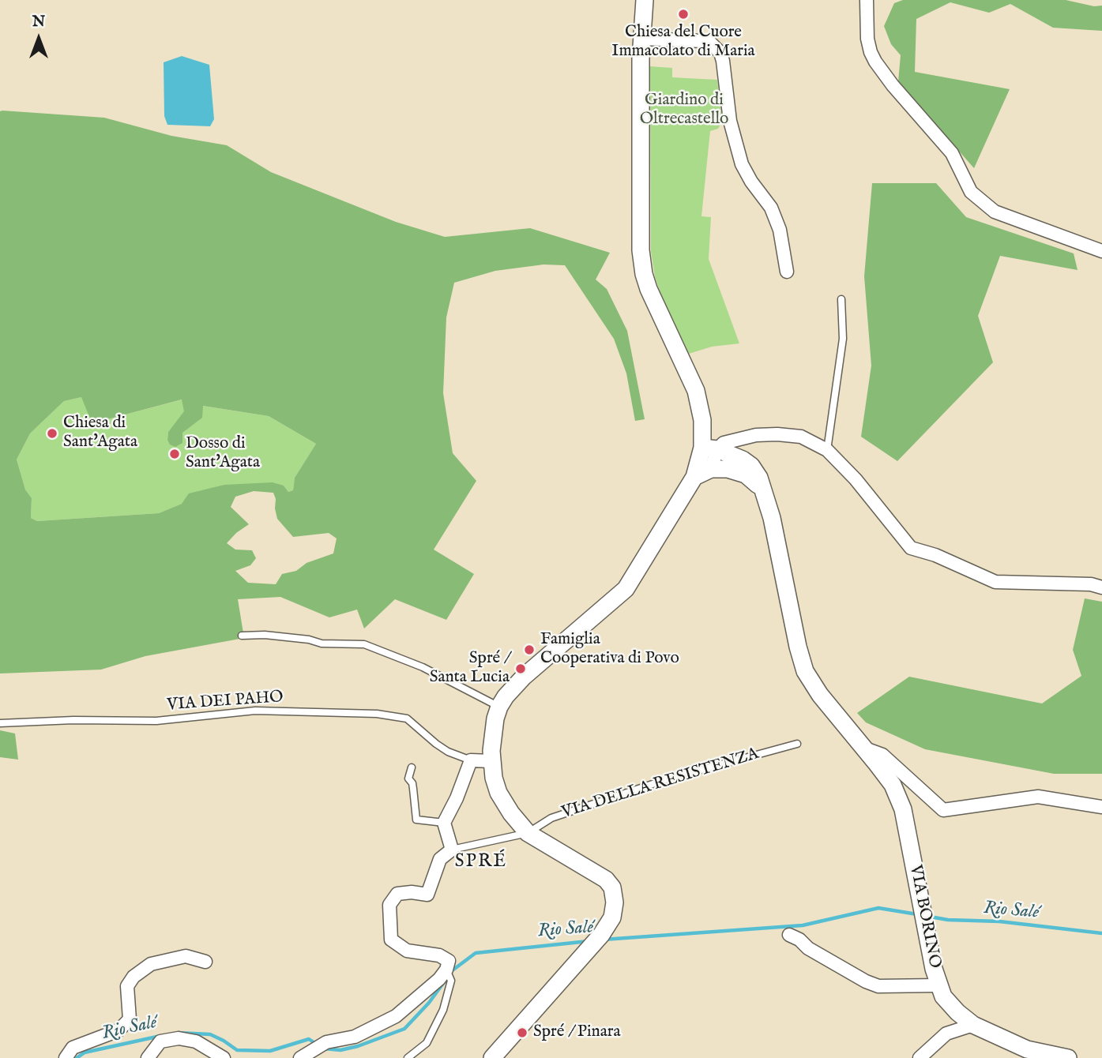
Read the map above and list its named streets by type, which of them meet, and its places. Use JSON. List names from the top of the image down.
{
  "streets": {
    "street": ["VIA BORINO"],
    "lane": ["VIA DEI PAHO", "VIA DELLA RESISTENZA"]
  },
  "districts": ["SPRÉ"],
  "water": ["Rio Salé"],
  "parks": ["Giardino di Oltrecastello"],
  "places": [
    "Chiesa del Cuore Immacolato di Maria",
    "Chiesa di Sant'Agata",
    "Dosso di Sant'Agata",
    "Famiglia Cooperativa di Povo",
    "Spré / Santa Lucia",
    "Spré / Pinara"
  ],
  "north": "top"
}
